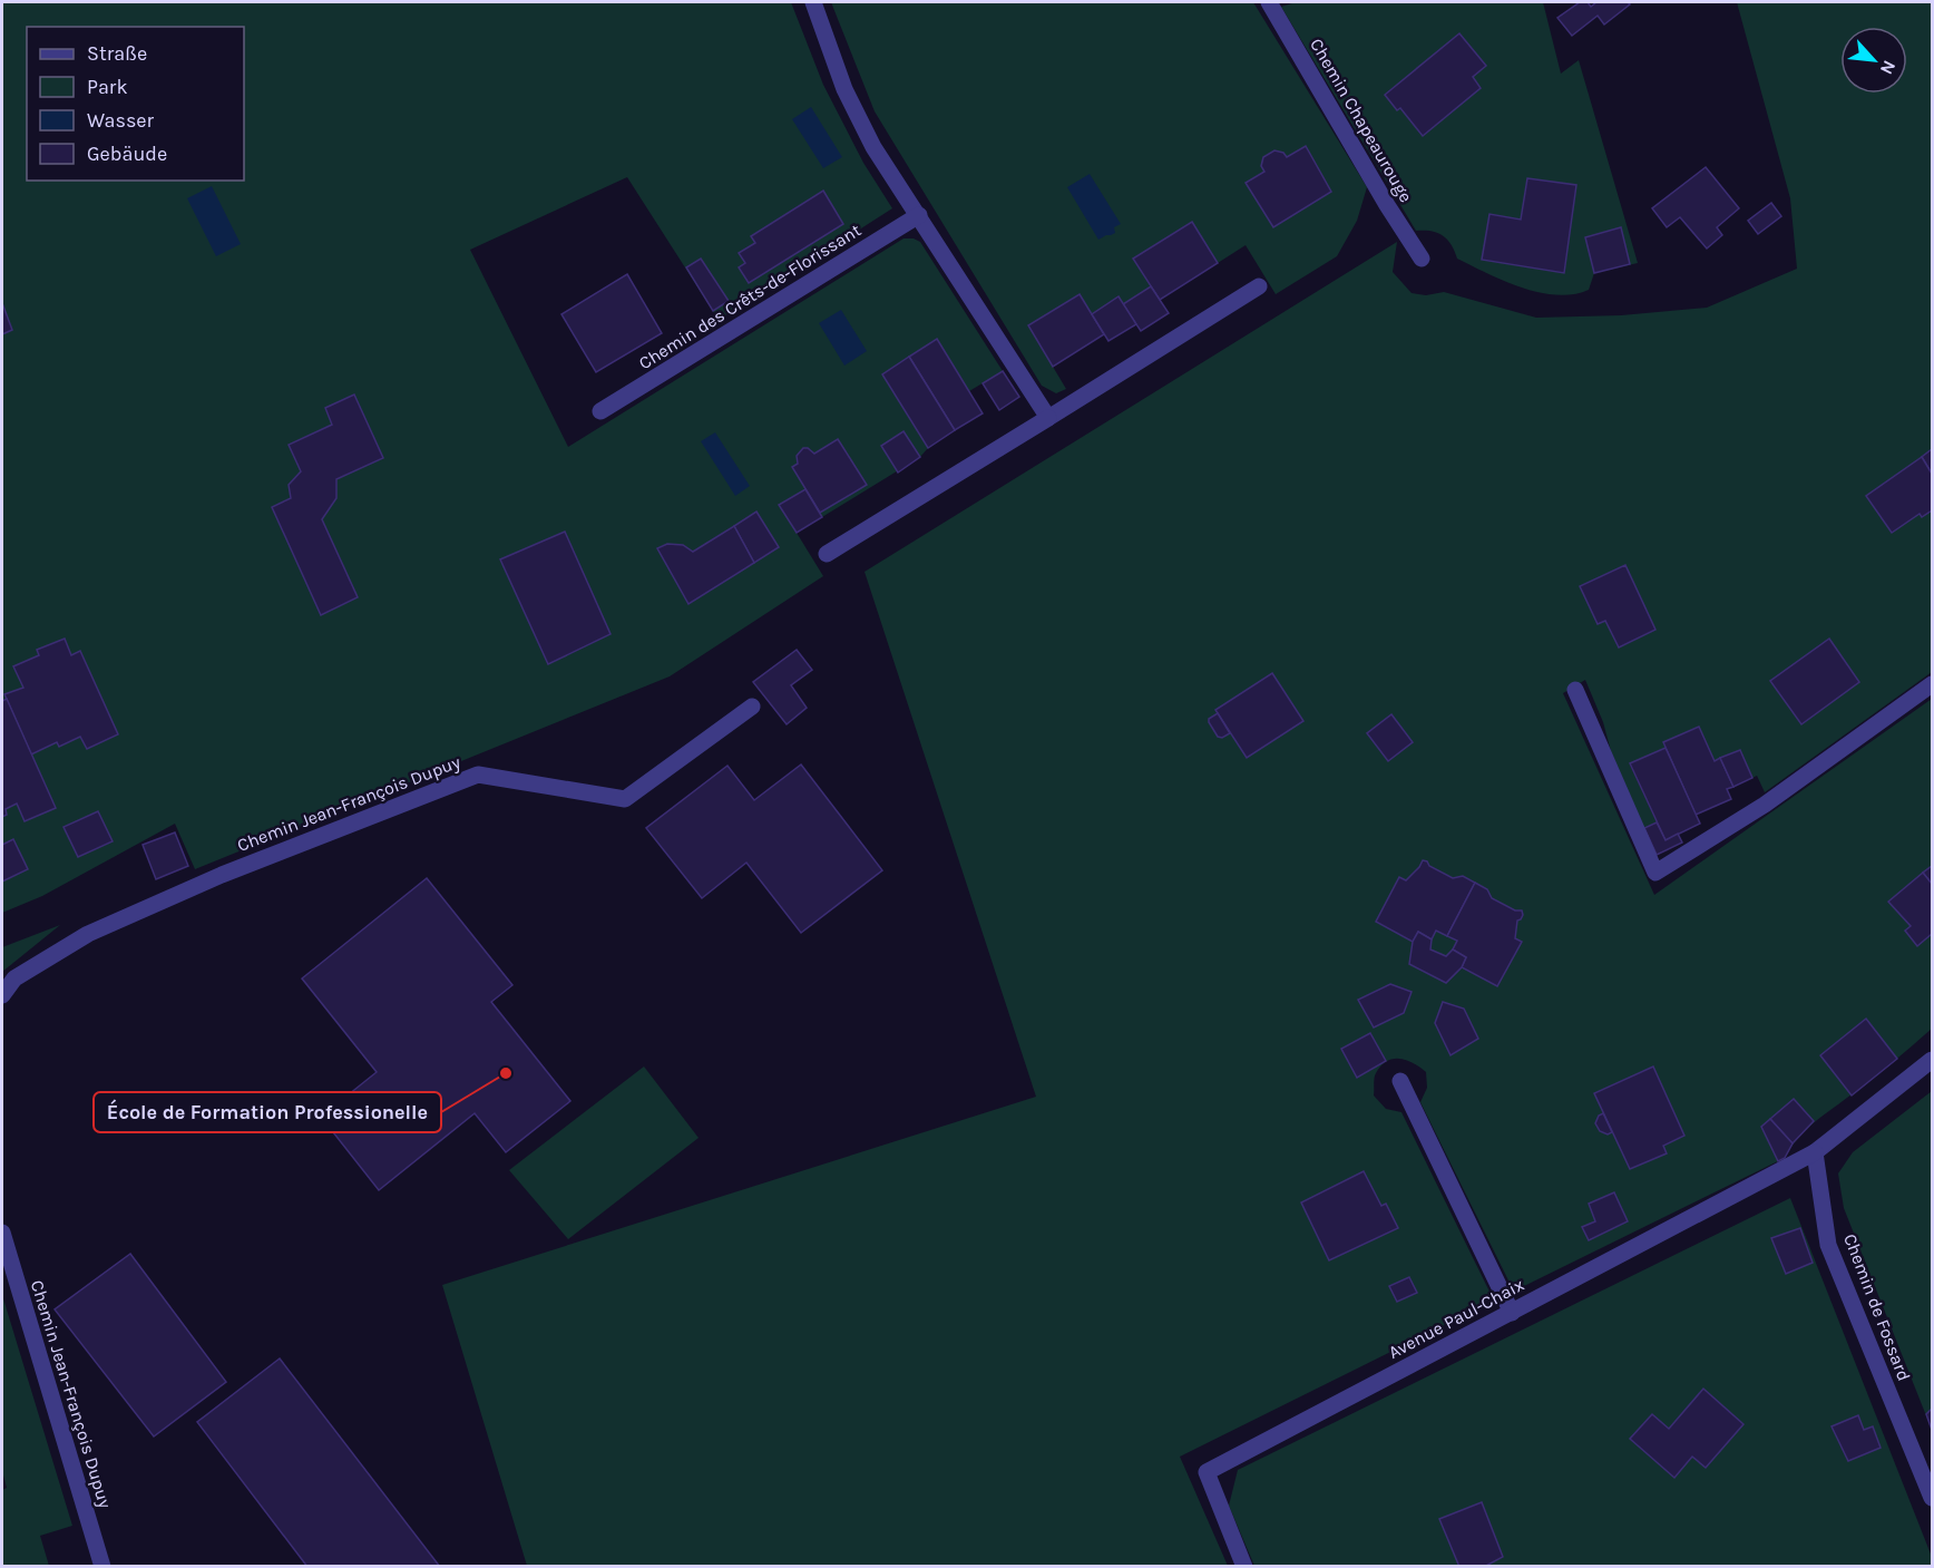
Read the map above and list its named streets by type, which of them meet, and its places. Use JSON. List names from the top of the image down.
{
  "streets": {
    "street": [
      "Chemin Chapeaurouge",
      "Chemin des Crêts-de-Florissant",
      "Chemin Jean-François Dupuy",
      "Chemin de Fossard",
      "Avenue Paul-Chaix"
    ]
  },
  "crossings": [
    ["Chemin de Fossard", "Avenue Paul-Chaix"]
  ],
  "places": ["École de Formation Professionelle"],
  "legend": [
    "Straße",
    "Park",
    "Wasser",
    "Gebäude"
  ],
  "north": "bottom right"
}
